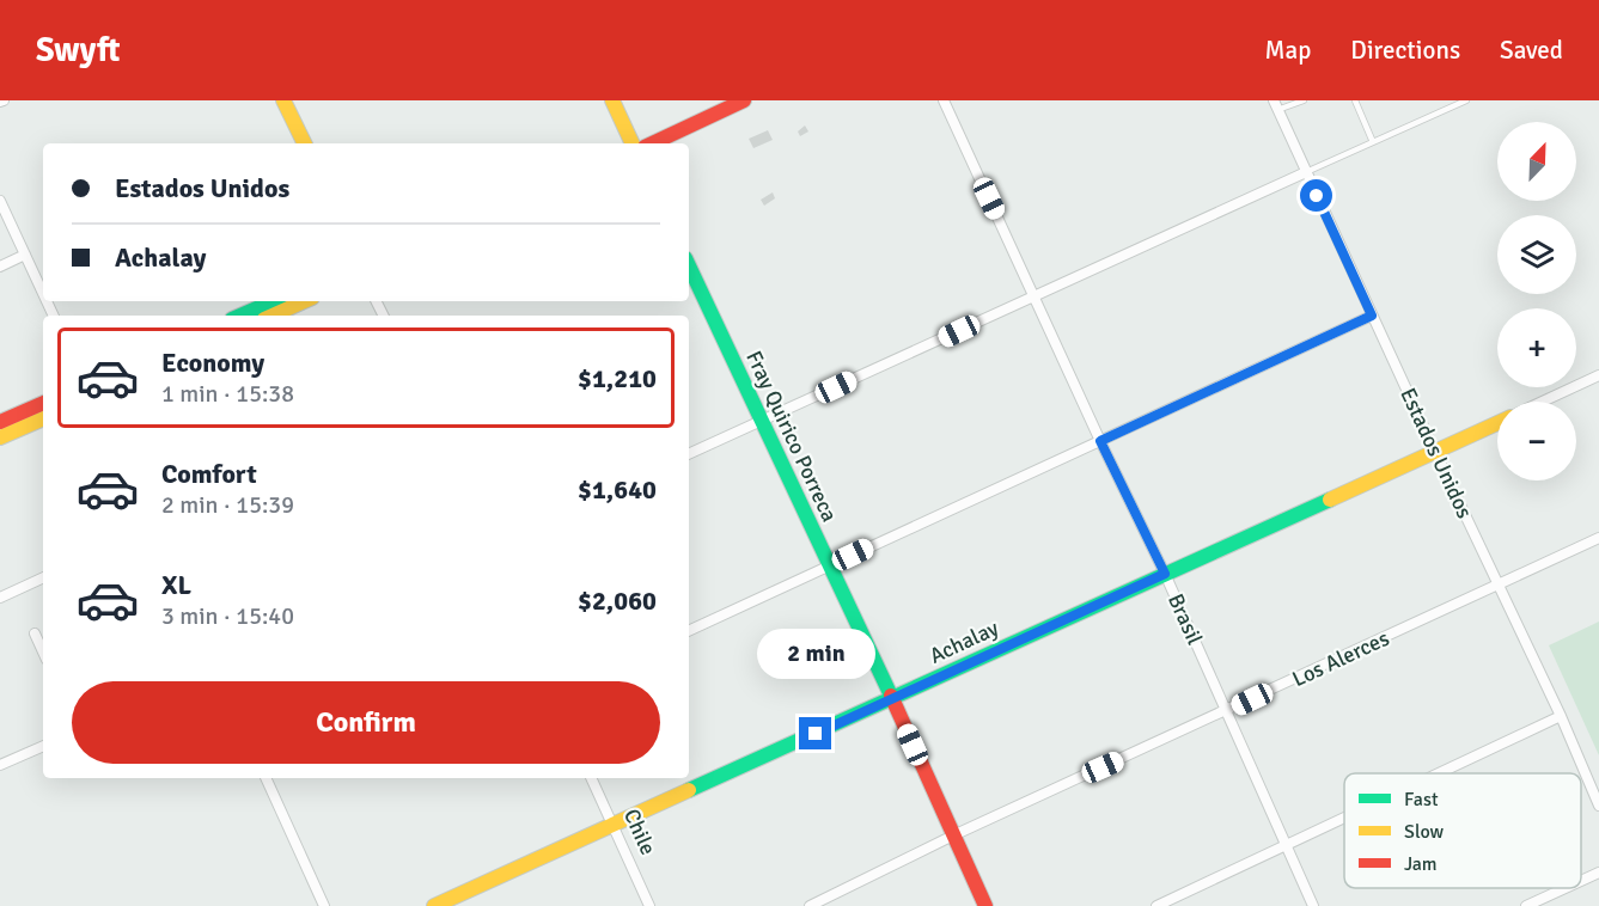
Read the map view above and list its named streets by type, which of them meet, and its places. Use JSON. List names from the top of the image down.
{
  "streets": {
    "street": [
      "Fray Quirico Porreca",
      "Estados Unidos",
      "Brasil",
      "Achalay",
      "Los Alerces",
      "Chile"
    ]
  },
  "crossings": [
    ["Fray Quirico Porreca", "Achalay"],
    ["Fray Quirico Porreca", "Los Alerces"],
    ["Estados Unidos", "Achalay"],
    ["Estados Unidos", "Los Alerces"],
    ["Brasil", "Achalay"],
    ["Brasil", "Los Alerces"],
    ["Achalay", "Chile"]
  ],
  "legend": ["Fast", "Slow", "Jam"],
  "north": "top right",
  "page": {
    "header": "Swyft",
    "nav": ["Map", "Directions", "Saved"],
    "map_buttons": ["+", "−"],
    "banner": ["Estados Unidos", "Achalay"],
    "list": [
      {
        "name": "Economy",
        "note": "1 min · 15:38",
        "value": "$1,210"
      },
      {
        "name": "Comfort",
        "note": "2 min · 15:39",
        "value": "$1,640"
      },
      {
        "name": "XL",
        "note": "3 min · 15:40",
        "value": "$2,060"
      }
    ],
    "bubble": "2 min",
    "buttons": "Confirm"
  }
}
